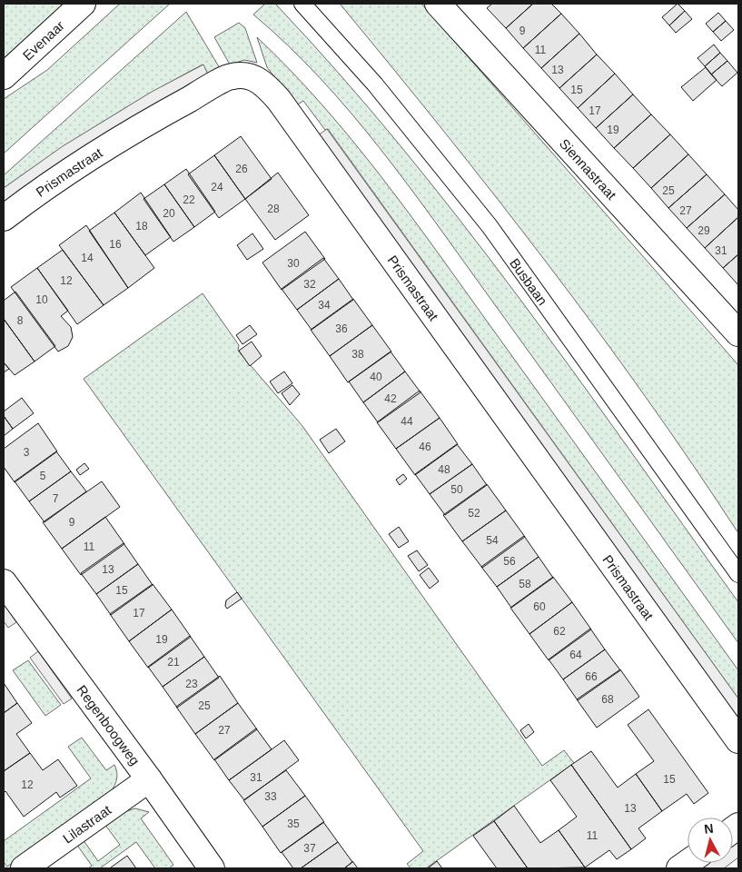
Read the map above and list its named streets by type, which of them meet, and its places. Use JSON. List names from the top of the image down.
{
  "streets": {
    "street": [
      "Evenaar",
      "Siennastraat",
      "Prismastraat",
      "Regenboogweg",
      "Lilastraat"
    ],
    "lane": ["Busbaan"]
  },
  "crossings": [
    ["Regenboogweg", "Lilastraat"]
  ],
  "house_numbers": [
    "9",
    "11",
    "13",
    "15",
    "17",
    "19",
    "26",
    "24",
    "25",
    "22",
    "28",
    "27",
    "20",
    "18",
    "29",
    "16",
    "31",
    "14",
    "30",
    "12",
    "32",
    "10",
    "34",
    "8",
    "36",
    "38",
    "40",
    "42",
    "44",
    "46",
    "3",
    "48",
    "5",
    "50",
    "7",
    "52",
    "9",
    "54",
    "11",
    "56",
    "13",
    "58",
    "15",
    "60",
    "17",
    "62",
    "19",
    "64",
    "21",
    "66",
    "23",
    "68",
    "25",
    "27",
    "31",
    "15",
    "12",
    "33",
    "13",
    "35",
    "11",
    "37"
  ],
  "north": "top"
}
